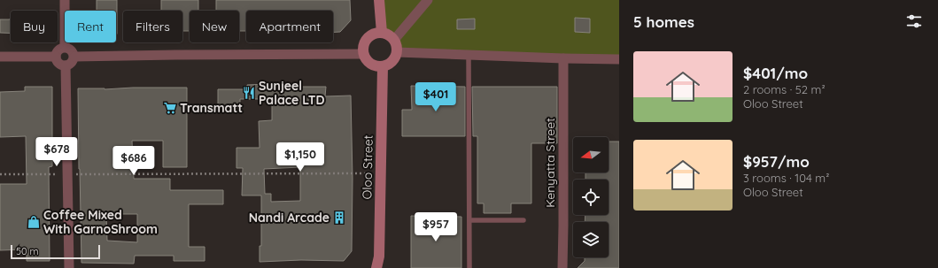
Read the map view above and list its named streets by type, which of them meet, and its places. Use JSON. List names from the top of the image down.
{
  "streets": {
    "street": ["Kenyatta Street", "Oloo Street"]
  },
  "places": {
    "restaurant": ["Sunjeel Palace LTD"],
    "supermarket": ["Transmatt"],
    "building": ["Nandi Arcade"],
    "shop": ["Coffee Mixed With GarnoShroom"]
  },
  "scale_bar": "50 m",
  "north": "left",
  "page": {
    "heading": "5 homes",
    "chip": [
      "Buy",
      "Rent",
      "Filters",
      "New",
      "Apartment"
    ],
    "list": [
      {
        "name": "$401/mo",
        "note": "2 rooms · 52 m² · Oloo Street"
      },
      {
        "name": "$957/mo",
        "note": "3 rooms · 104 m² · Oloo Street"
      }
    ],
    "price": [
      "$401",
      "$678",
      "$1,150",
      "$686",
      "$957"
    ],
    "scale": "50 m"
  }
}
